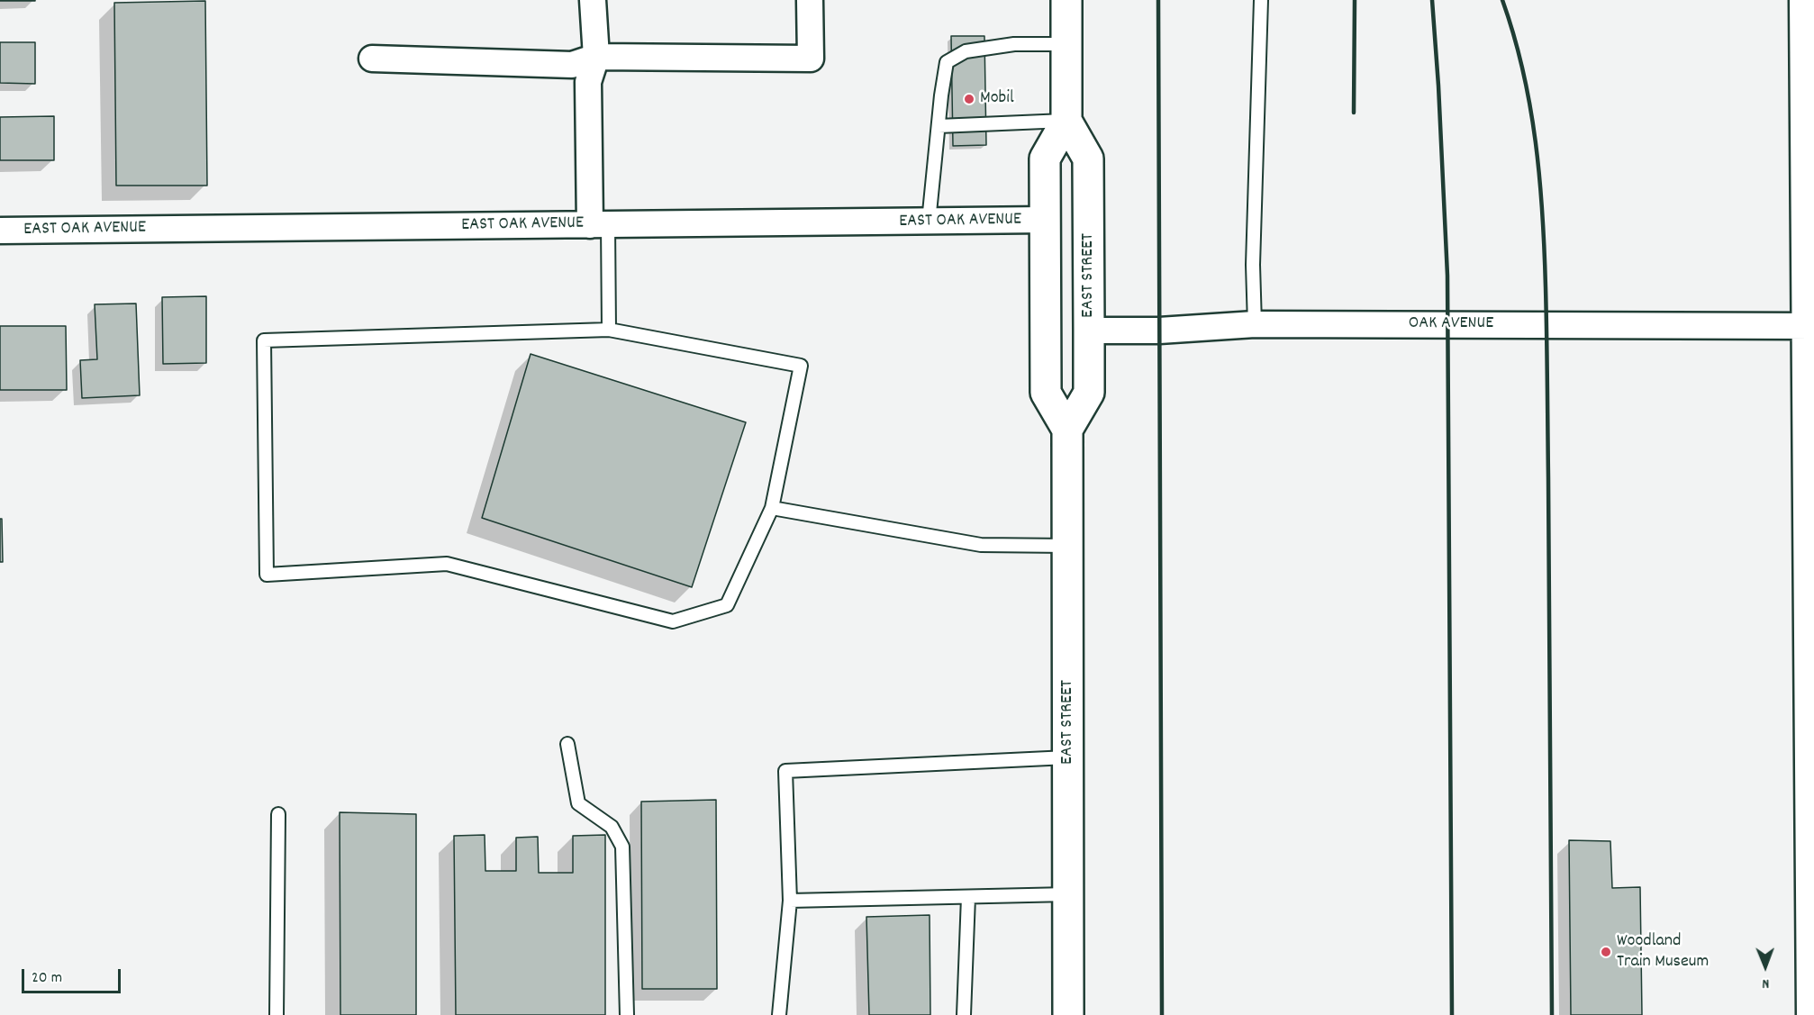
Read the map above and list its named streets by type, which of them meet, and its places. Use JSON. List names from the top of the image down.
{
  "streets": {
    "main road": ["EAST STREET"],
    "street": ["EAST OAK AVENUE", "OAK AVENUE"]
  },
  "crossings": [
    ["EAST OAK AVENUE", "EAST STREET"],
    ["EAST STREET", "OAK AVENUE"]
  ],
  "places": ["Mobil", "Woodland Train Museum"],
  "scale_bar": "20 m",
  "north": "bottom"
}
